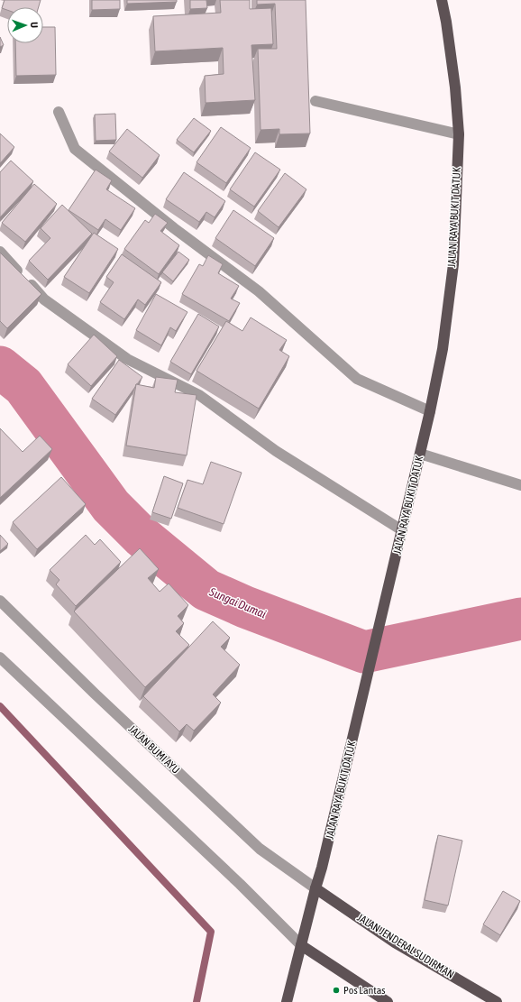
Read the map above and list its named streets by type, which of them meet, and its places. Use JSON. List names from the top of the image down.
{
  "streets": {
    "main road": ["JALAN RAYA BUKIT DATUK", "JALAN JENDERAL SUDIRMAN"],
    "street": ["JALAN BUMI AYU"]
  },
  "crossings": [
    ["JALAN RAYA BUKIT DATUK", "JALAN BUMI AYU"],
    ["JALAN RAYA BUKIT DATUK", "JALAN JENDERAL SUDIRMAN"],
    ["JALAN BUMI AYU", "JALAN JENDERAL SUDIRMAN"]
  ],
  "water": ["Sungai Dumai"],
  "places": ["Pos Lantas"],
  "north": "right"
}
